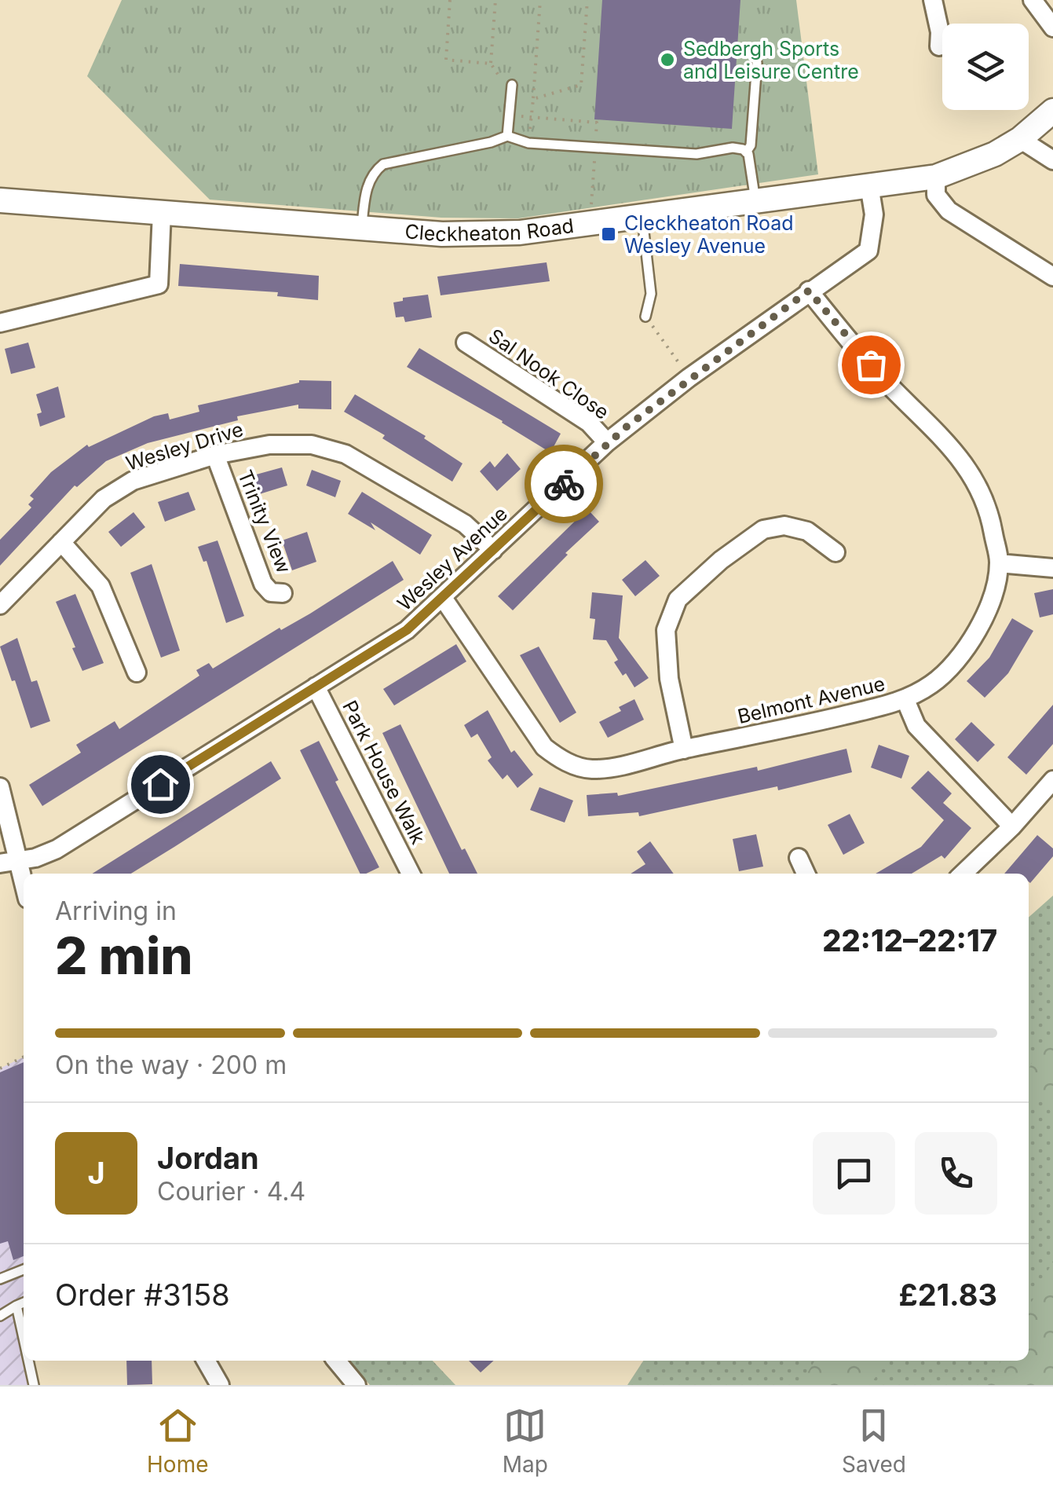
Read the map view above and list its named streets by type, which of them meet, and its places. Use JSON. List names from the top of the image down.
{
  "streets": {
    "street": [
      "Cleckheaton Road",
      "Sal Nook Close",
      "Wesley Drive",
      "Trinity View",
      "Wesley Avenue",
      "Belmont Avenue",
      "Park House Walk"
    ]
  },
  "crossings": [
    ["Cleckheaton Road", "Wesley Avenue"],
    ["Sal Nook Close", "Wesley Avenue"],
    ["Wesley Drive", "Trinity View"],
    ["Wesley Drive", "Wesley Avenue"],
    ["Wesley Avenue", "Belmont Avenue"],
    ["Wesley Avenue", "Park House Walk"]
  ],
  "places": {
    "other": ["Sedbergh Sports and Leisure Centre"],
    "transit": ["Cleckheaton Road Wesley Avenue"]
  },
  "page": {
    "heading": ["2 min", "Arriving in", "22:12–22:17"],
    "panel": [
      "Jordan",
      "Courier · 4.4",
      "Order #3158",
      "£21.83"
    ],
    "bar": "On the way · 200 m",
    "round": "J",
    "tabs": ["Home", "Map", "Saved"]
  }
}
